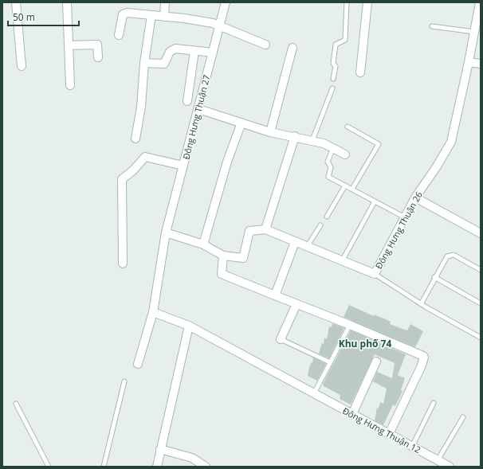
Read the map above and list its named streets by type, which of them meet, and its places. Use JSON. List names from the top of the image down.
{
  "streets": {
    "street": ["Đông Hưng Thuận 27", "Đông Hưng Thuận 26", "Đông Hưng Thuận 12"]
  },
  "crossings": [
    ["Đông Hưng Thuận 27", "Đông Hưng Thuận 12"]
  ],
  "districts": ["Khu phố 74"],
  "scale_bar": "50 m"
}
